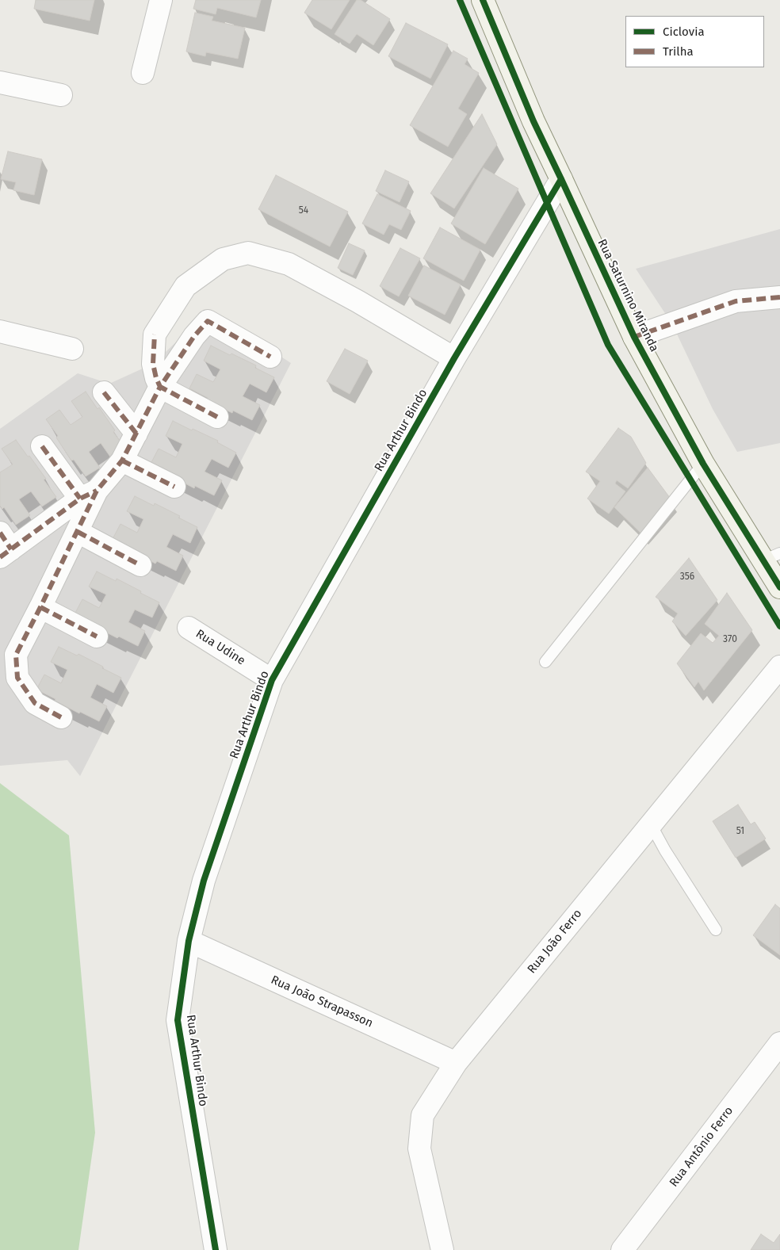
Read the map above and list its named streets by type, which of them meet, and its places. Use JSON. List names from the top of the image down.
{
  "streets": {
    "main road": ["Rua Saturnino Miranda"],
    "street": [
      "Rua Arthur Bindo",
      "Rua Udine",
      "Rua João Ferro",
      "Rua João Strapasson",
      "Rua Antônio Ferro"
    ]
  },
  "crossings": [
    ["Rua Saturnino Miranda", "Rua Arthur Bindo"],
    ["Rua Arthur Bindo", "Rua Udine"],
    ["Rua Arthur Bindo", "Rua João Strapasson"],
    ["Rua João Ferro", "Rua João Strapasson"]
  ],
  "house_numbers": [
    "54",
    "356",
    "370",
    "51"
  ],
  "legend": ["Ciclovia", "Trilha"]
}
